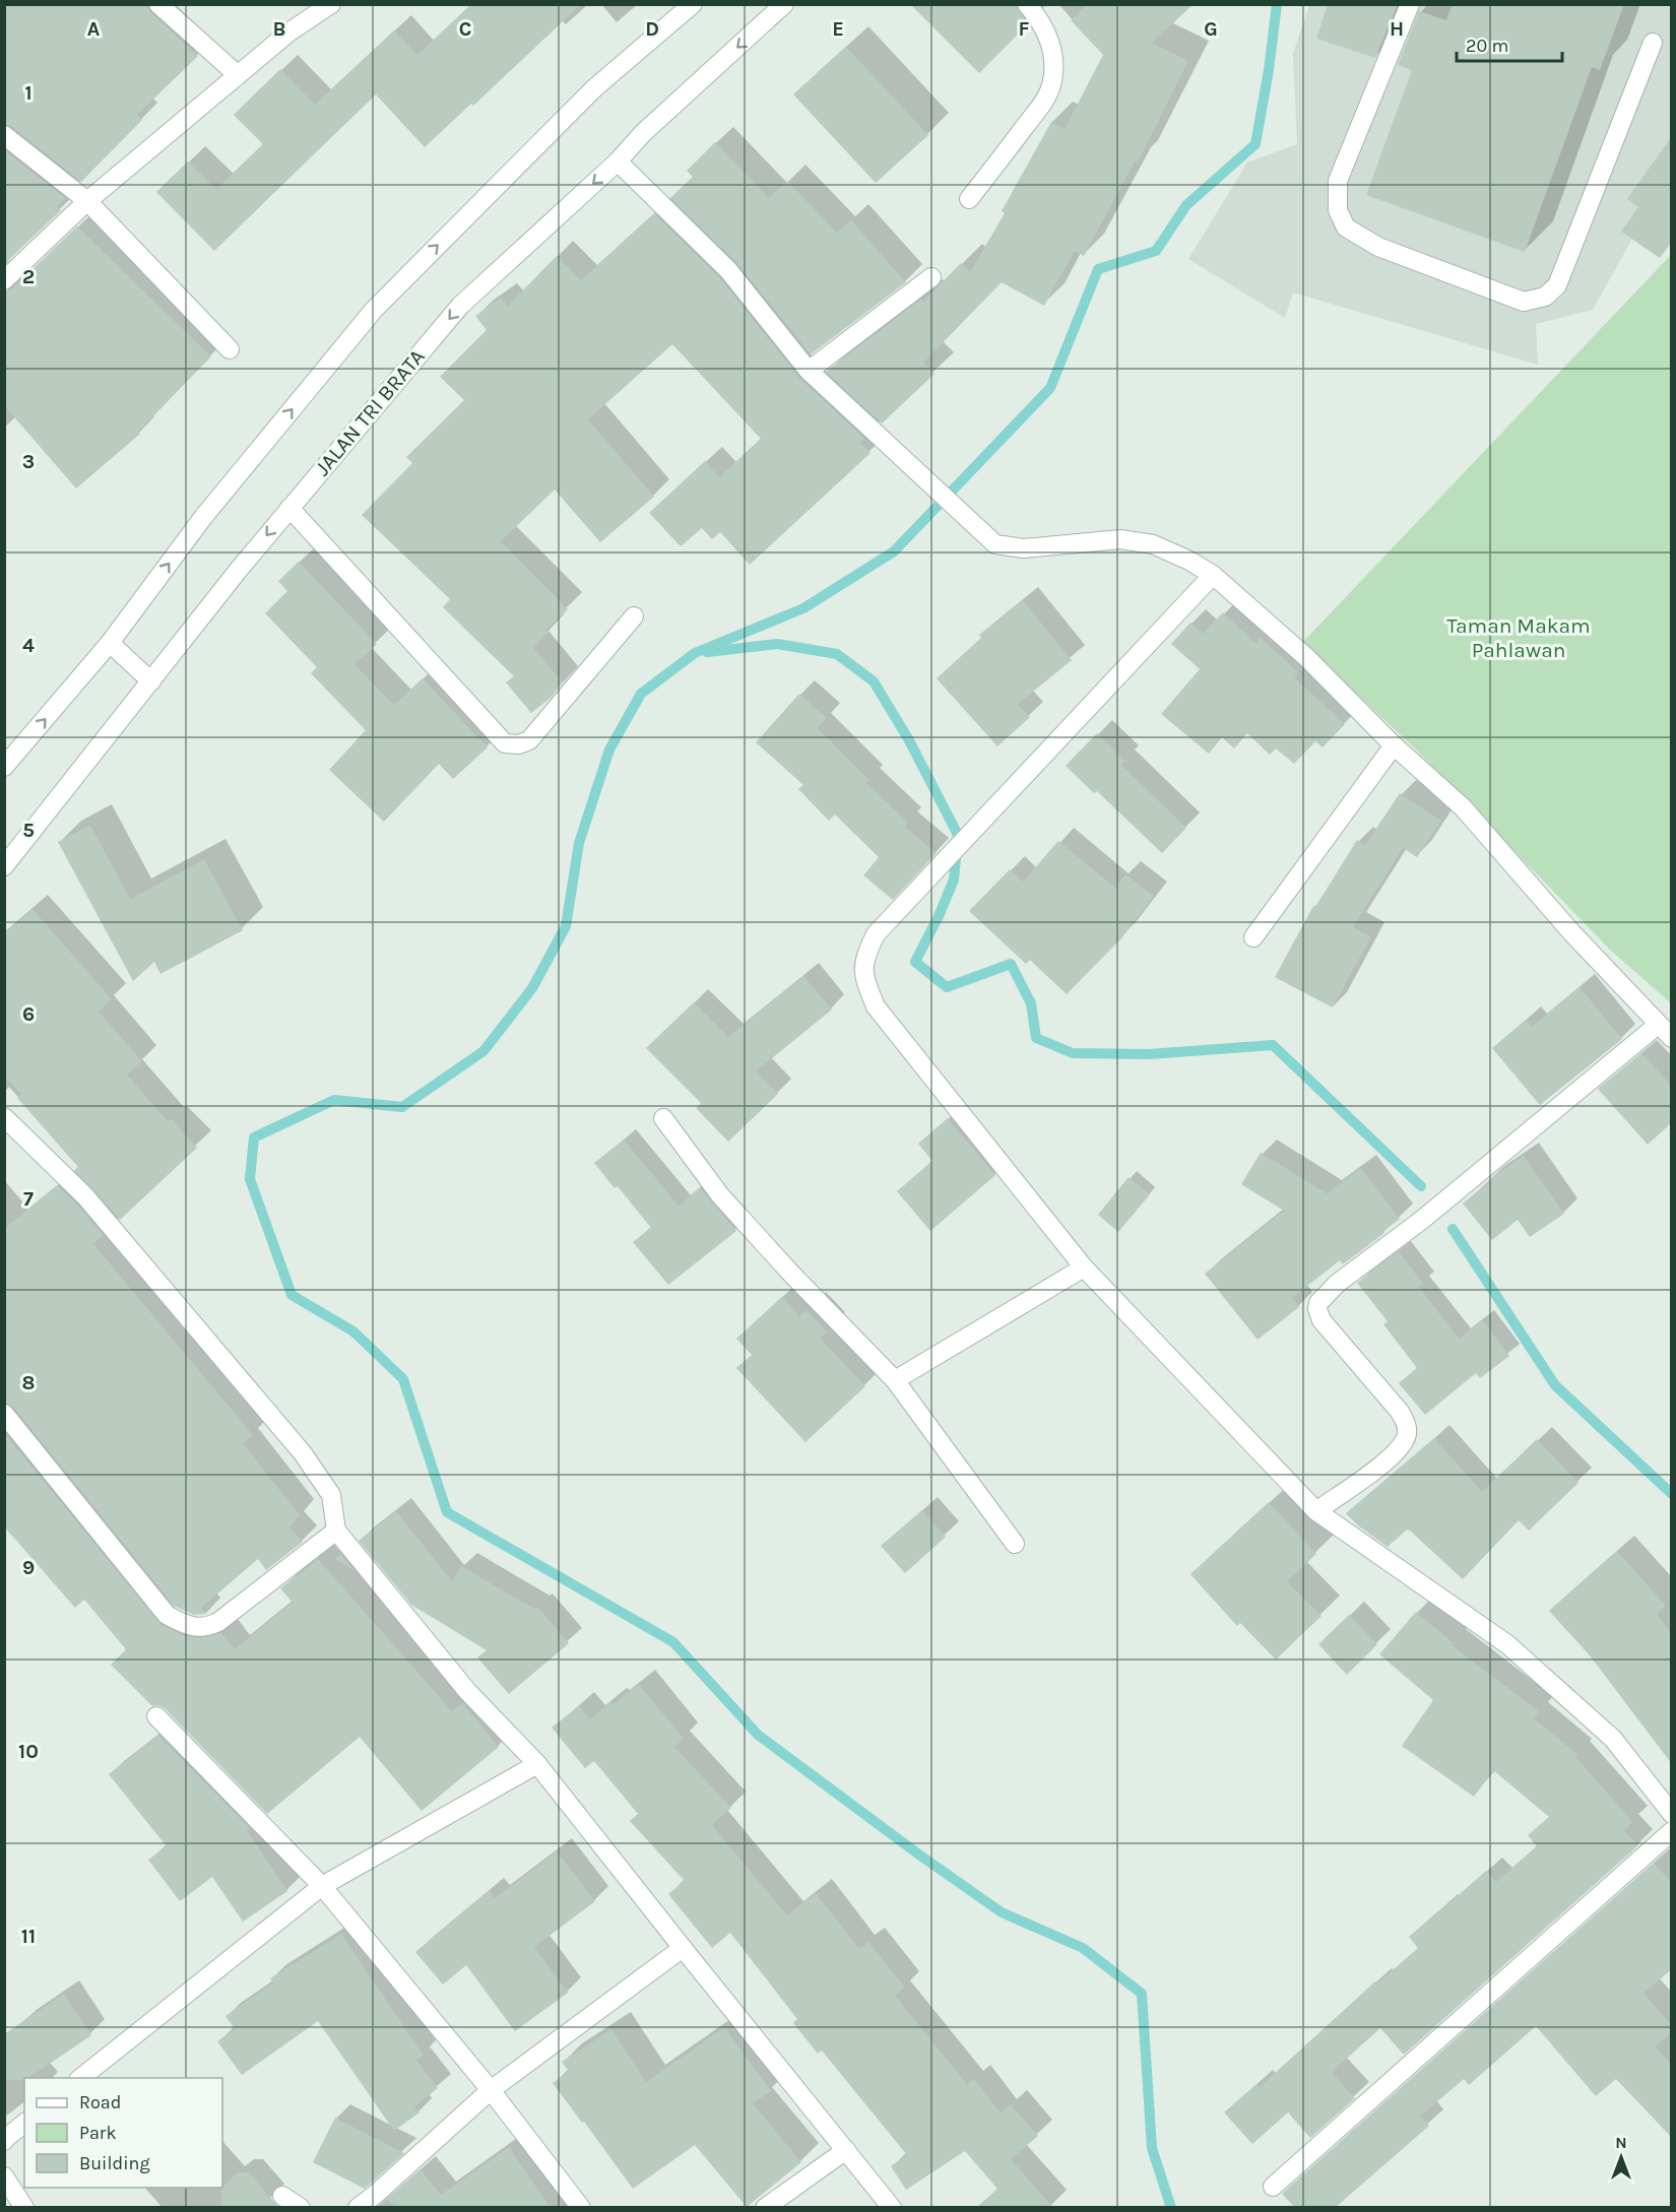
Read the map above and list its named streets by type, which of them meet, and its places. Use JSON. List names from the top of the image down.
{
  "streets": {
    "street": ["JALAN TRI BRATA"]
  },
  "parks": ["Taman Makam Pahlawan"],
  "legend": ["Road", "Park", "Building"],
  "scale_bar": "20 m",
  "north": "top",
  "grid": {
    "columns": [
      "A",
      "B",
      "C",
      "D",
      "E",
      "F",
      "G",
      "H"
    ],
    "rows": [
      "1",
      "2",
      "3",
      "4",
      "5",
      "6",
      "7",
      "8",
      "9",
      "10",
      "11"
    ]
  }
}
